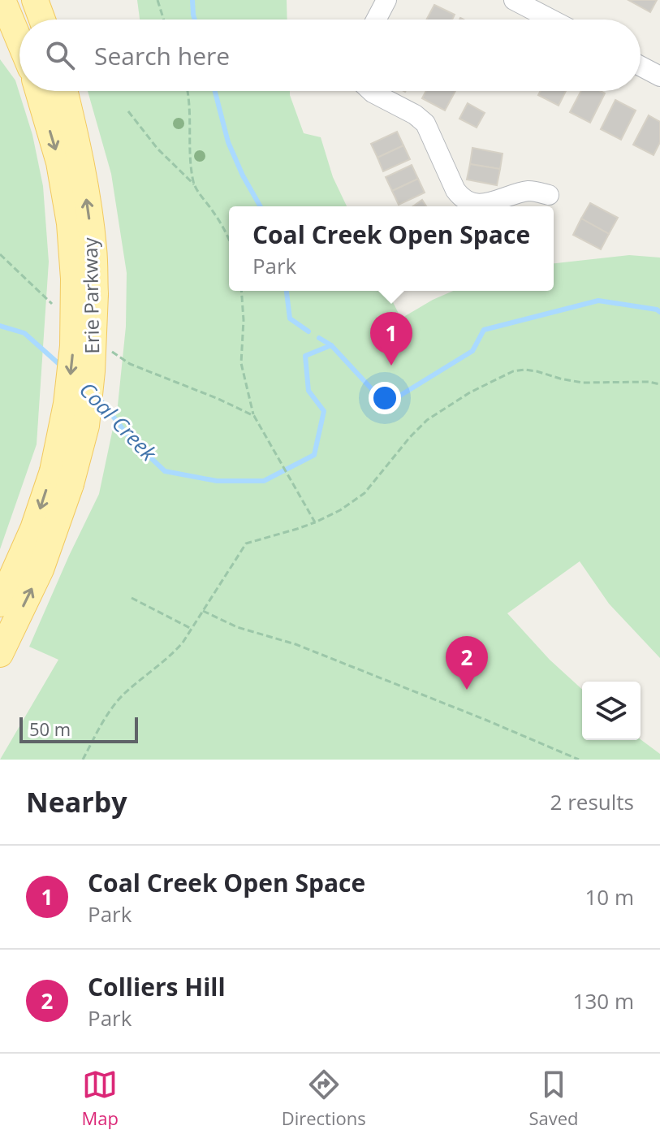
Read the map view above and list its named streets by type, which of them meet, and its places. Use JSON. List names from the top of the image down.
{
  "streets": {
    "main road": ["Erie Parkway"]
  },
  "water": ["Coal Creek"],
  "scale_bar": "50 m",
  "page": {
    "search": "Search here",
    "popup": ["Coal Creek Open Space", "Park"],
    "pins": ["1", "2"],
    "scale": "50 m",
    "heading": ["Nearby", "2 results"],
    "list": [
      {
        "mark": "1",
        "name": "Coal Creek Open Space",
        "note": "Park",
        "value": "10 m"
      },
      {
        "mark": "2",
        "name": "Colliers Hill",
        "note": "Park",
        "value": "130 m"
      }
    ],
    "nav": ["Map", "Directions", "Saved"]
  }
}
